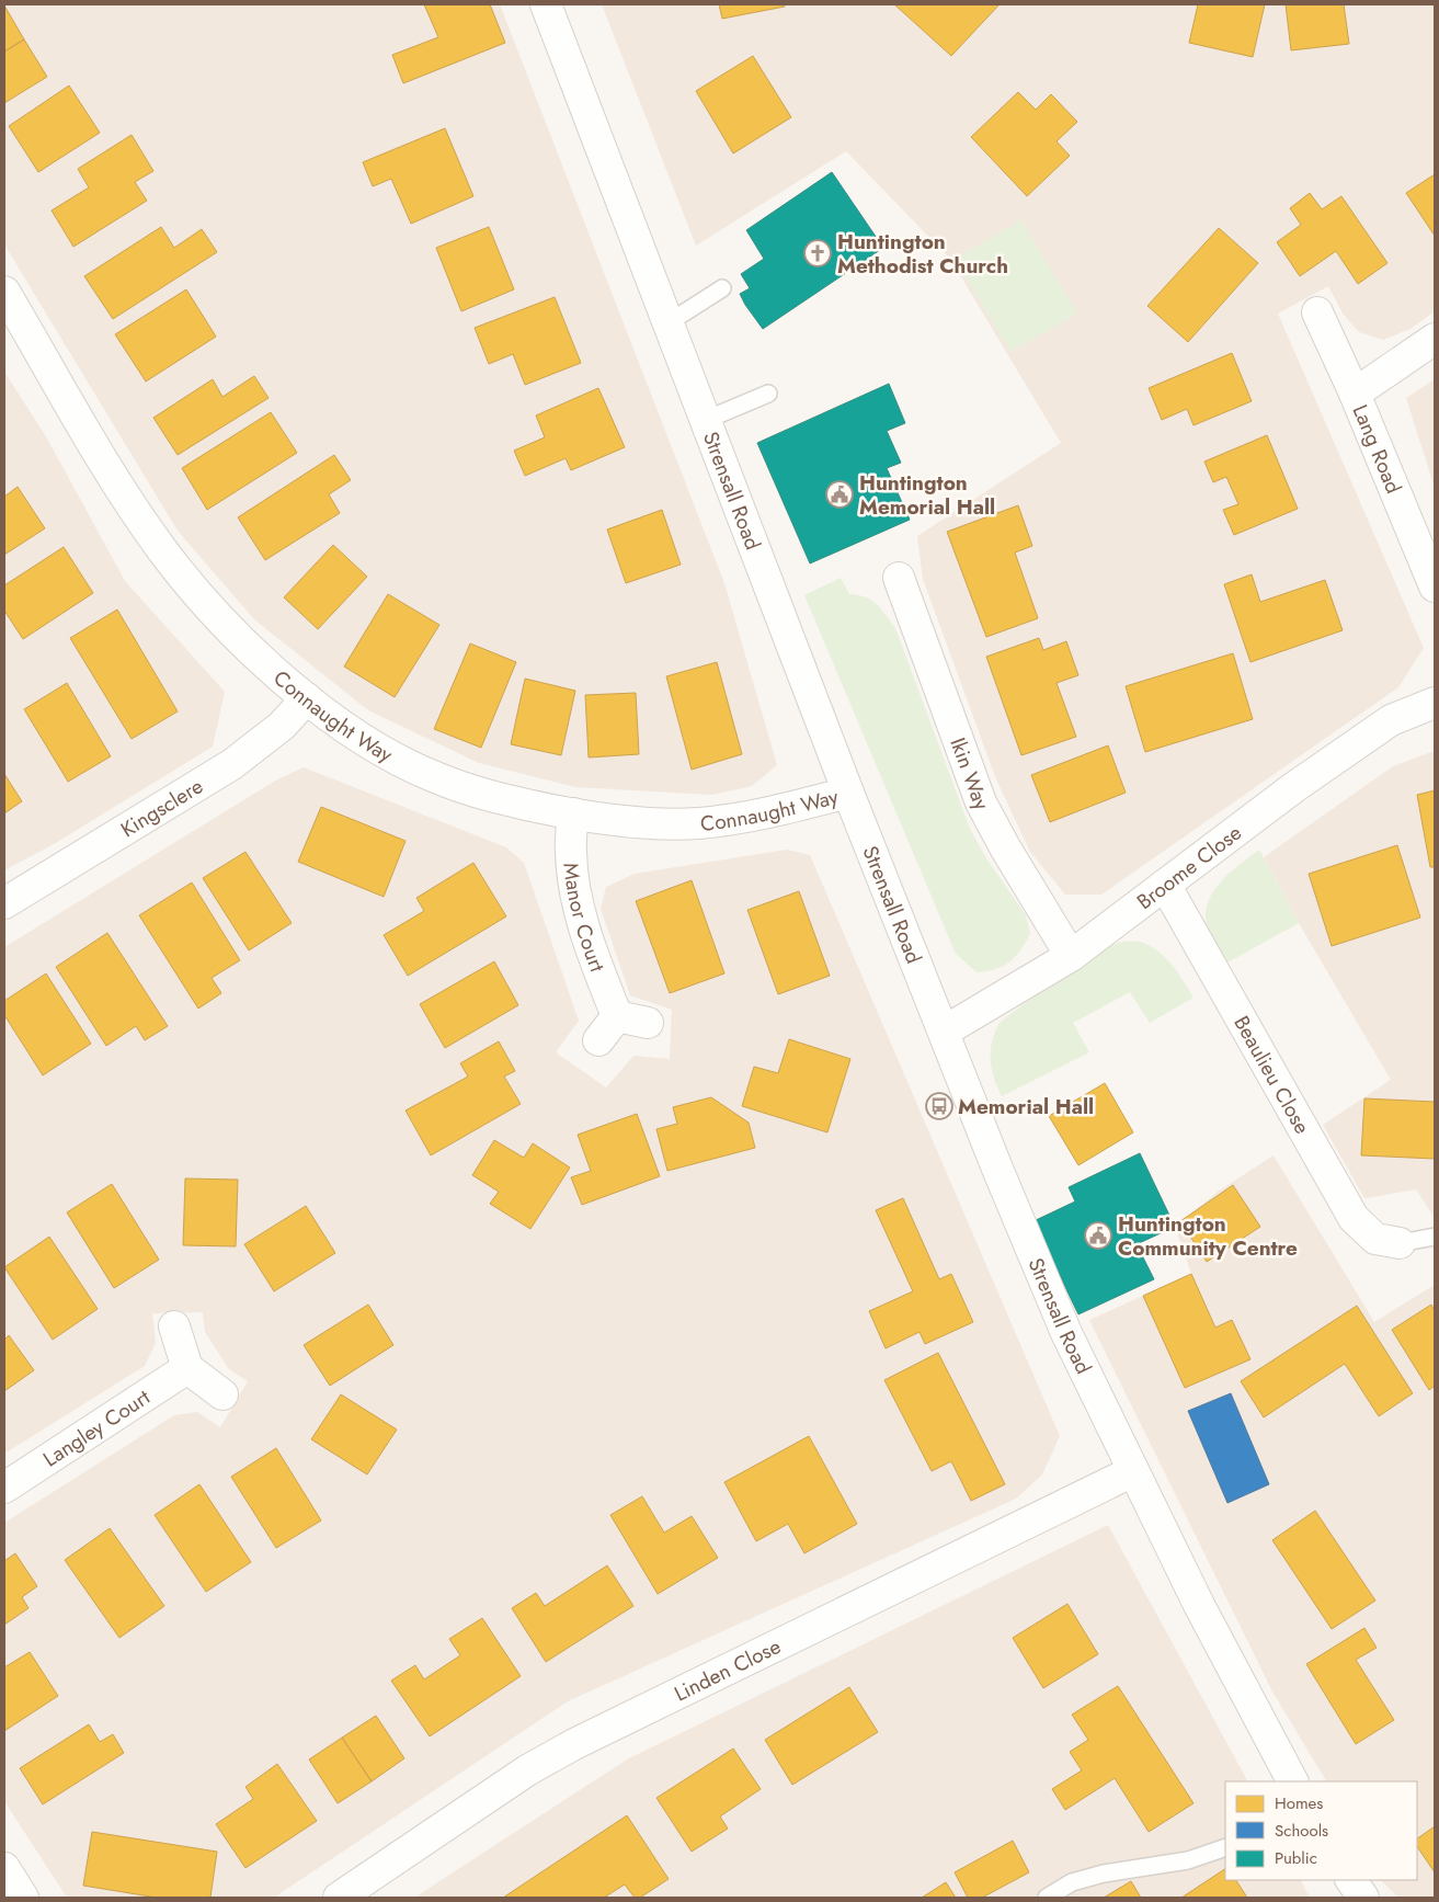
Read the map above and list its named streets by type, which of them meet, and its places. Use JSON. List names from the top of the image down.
{
  "streets": {
    "street": [
      "Lang Road",
      "Strensall Road",
      "Connaught Way",
      "Ikin Way",
      "Kingsclere",
      "Broome Close",
      "Manor Court",
      "Beaulieu Close",
      "Langley Court",
      "Linden Close"
    ]
  },
  "crossings": [
    ["Strensall Road", "Connaught Way"],
    ["Strensall Road", "Broome Close"],
    ["Strensall Road", "Linden Close"],
    ["Connaught Way", "Kingsclere"],
    ["Connaught Way", "Manor Court"],
    ["Ikin Way", "Broome Close"],
    ["Broome Close", "Beaulieu Close"]
  ],
  "places": {
    "church": ["Huntington Methodist Church"],
    "public building": ["Huntington Memorial Hall", "Huntington Community Centre"],
    "bus stop": ["Memorial Hall"]
  },
  "legend": ["Homes", "Schools", "Public"]
}
